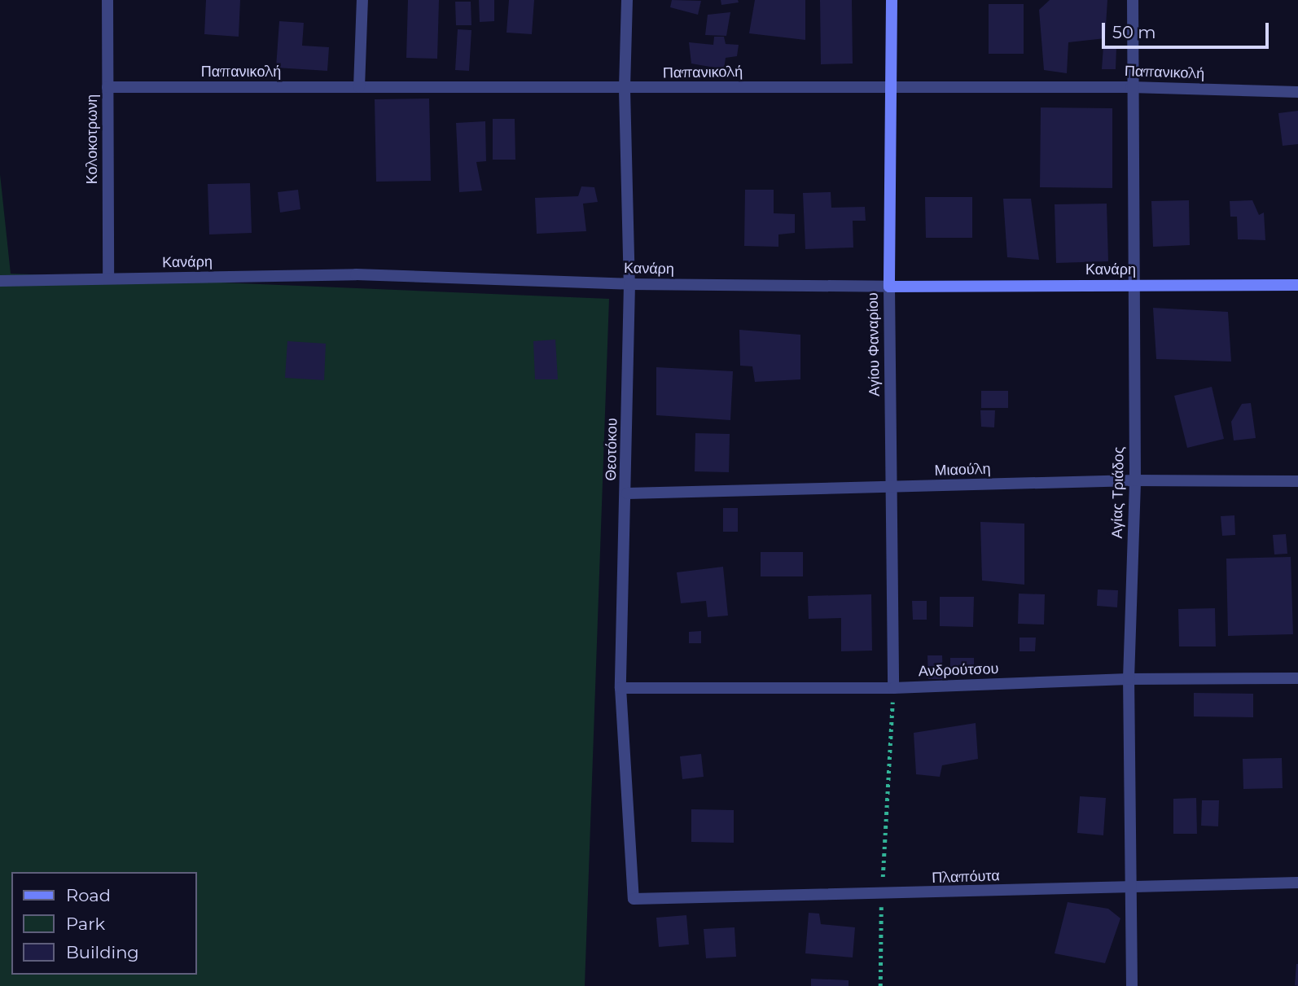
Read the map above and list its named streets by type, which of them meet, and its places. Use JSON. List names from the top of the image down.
{
  "streets": {
    "street": [
      "Παπανικολή",
      "Κολοκοτρωνη",
      "Κανάρη",
      "Αγίου Φαναρίου",
      "Θεοτόκου",
      "Μιαούλη",
      "Αγίας Τριάδος",
      "Ανδρούτσου",
      "Πλαπόυτα"
    ]
  },
  "crossings": [
    ["Παπανικολή", "Κολοκοτρωνη"],
    ["Παπανικολή", "Αγίου Φαναρίου"],
    ["Παπανικολή", "Θεοτόκου"],
    ["Παπανικολή", "Αγίας Τριάδος"],
    ["Κολοκοτρωνη", "Κανάρη"],
    ["Κανάρη", "Αγίου Φαναρίου"],
    ["Κανάρη", "Θεοτόκου"],
    ["Κανάρη", "Αγίας Τριάδος"],
    ["Αγίου Φαναρίου", "Μιαούλη"],
    ["Αγίου Φαναρίου", "Ανδρούτσου"],
    ["Θεοτόκου", "Μιαούλη"],
    ["Θεοτόκου", "Ανδρούτσου"],
    ["Θεοτόκου", "Πλαπόυτα"],
    ["Μιαούλη", "Αγίας Τριάδος"],
    ["Αγίας Τριάδος", "Ανδρούτσου"],
    ["Αγίας Τριάδος", "Πλαπόυτα"]
  ],
  "legend": ["Road", "Park", "Building"],
  "scale_bar": "50 m"
}
